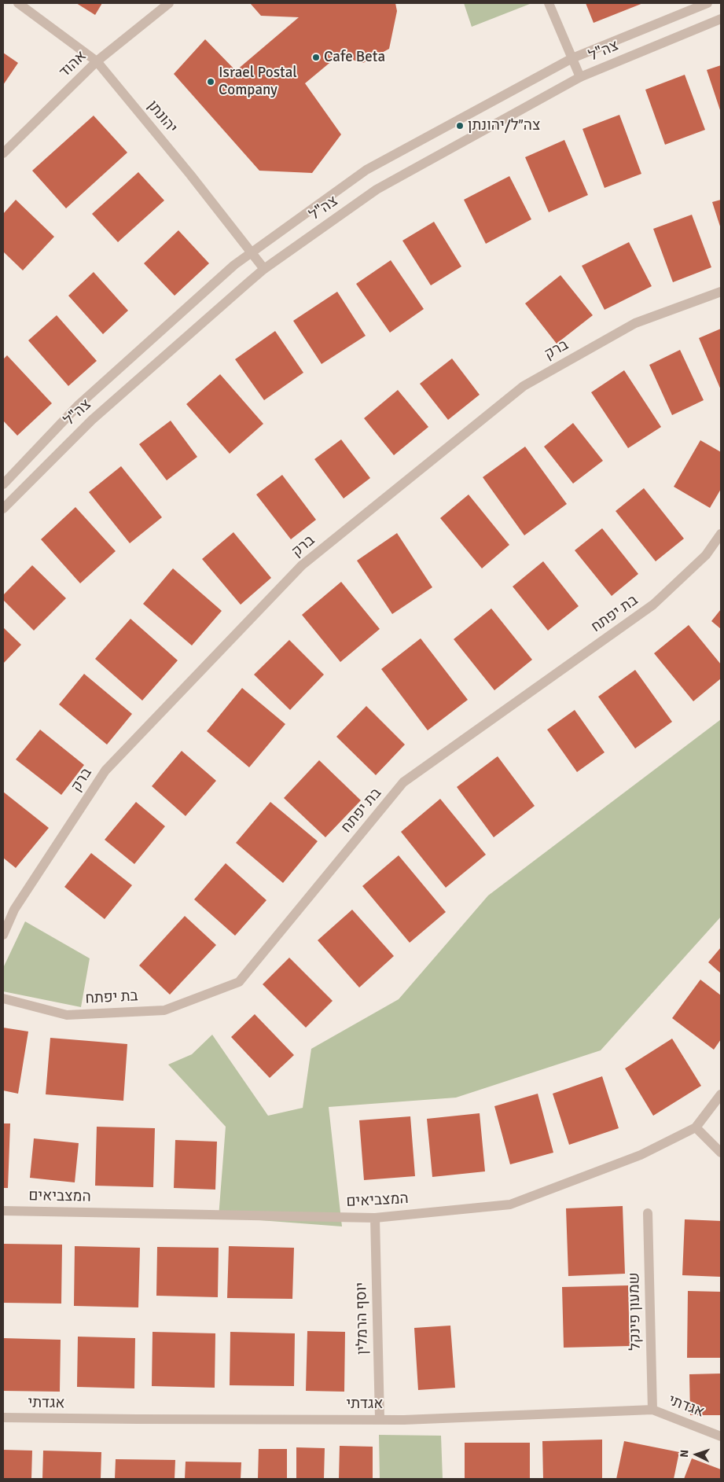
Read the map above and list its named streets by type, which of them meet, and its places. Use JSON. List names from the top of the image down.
{
  "streets": {
    "street": [
      "צה\"ל",
      "אהוד",
      "יהונתן",
      "ברק",
      "בת יפתח",
      "המצביאים",
      "שמעון פינקל",
      "יוסף הרמלין",
      "אגדתי"
    ]
  },
  "crossings": [
    ["צה\"ל", "יהונתן"],
    ["אהוד", "יהונתן"],
    ["המצביאים", "יוסף הרמלין"],
    ["שמעון פינקל", "אגדתי"],
    ["יוסף הרמלין", "אגדתי"]
  ],
  "places": ["Cafe Beta", "Israel Postal Company", "צה״ל/יהונתן"],
  "north": "left"
}
